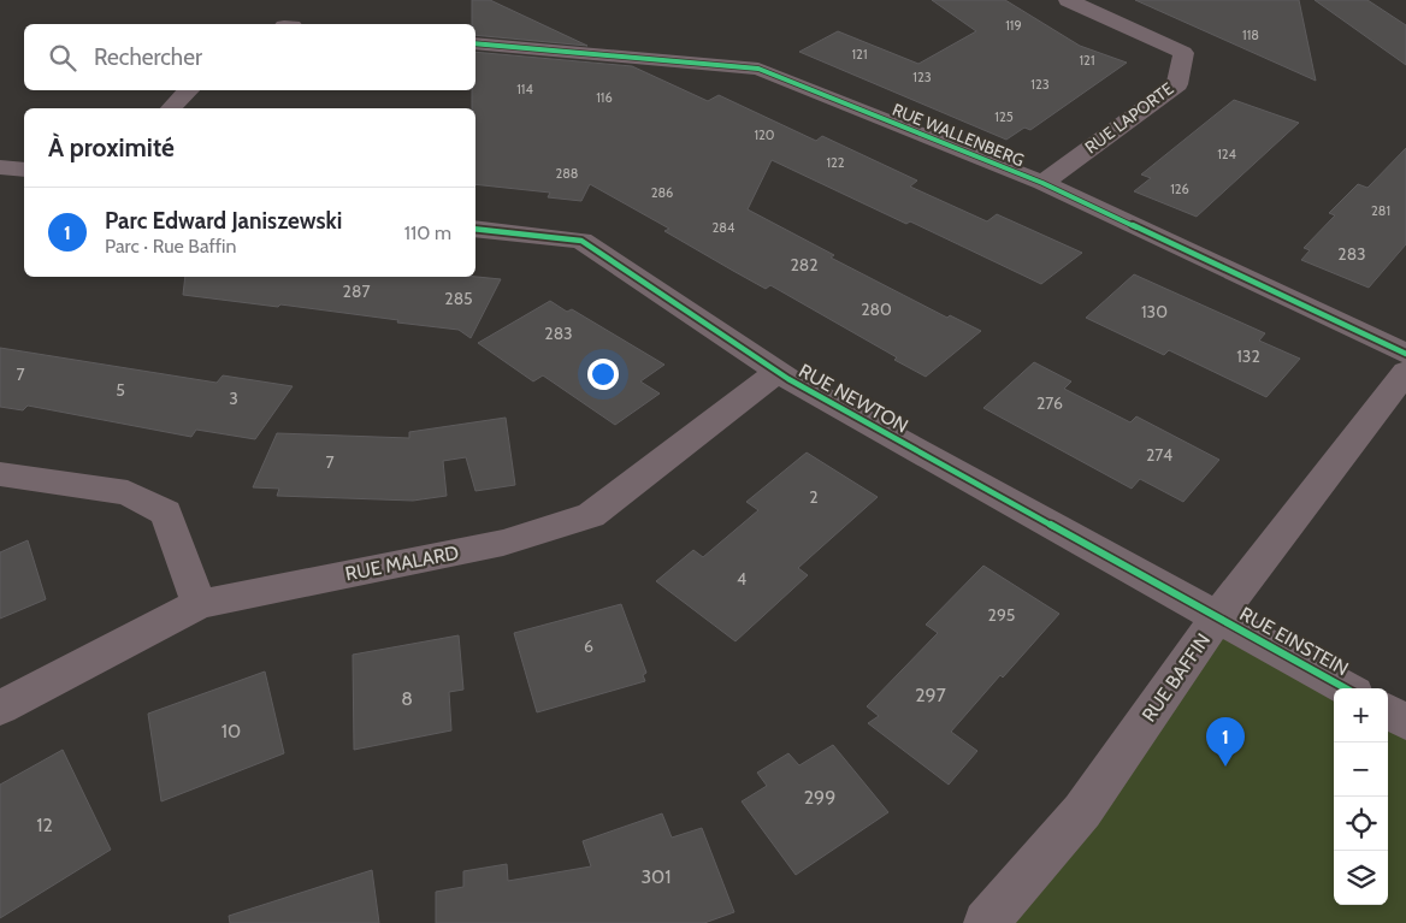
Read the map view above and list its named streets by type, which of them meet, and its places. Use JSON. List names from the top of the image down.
{
  "streets": {
    "street": [
      "RUE LAPORTE",
      "RUE WALLENBERG",
      "RUE NEWTON",
      "RUE MALARD",
      "RUE EINSTEIN",
      "RUE BAFFIN"
    ]
  },
  "crossings": [
    ["RUE LAPORTE", "RUE WALLENBERG"],
    ["RUE NEWTON", "RUE MALARD"],
    ["RUE NEWTON", "RUE EINSTEIN"],
    ["RUE NEWTON", "RUE BAFFIN"],
    ["RUE EINSTEIN", "RUE BAFFIN"]
  ],
  "house_numbers": [
    "119",
    "118",
    "121",
    "121",
    "123",
    "123",
    "114",
    "116",
    "125",
    "120",
    "124",
    "122",
    "288",
    "126",
    "286",
    "281",
    "284",
    "283",
    "282",
    "287",
    "285",
    "280",
    "130",
    "283",
    "132",
    "7",
    "5",
    "3",
    "276",
    "274",
    "7",
    "2",
    "4",
    "295",
    "6",
    "297",
    "8",
    "10",
    "299",
    "12",
    "301"
  ],
  "page": {
    "search": "Rechercher",
    "heading": "À proximité",
    "list": [
      {
        "mark": "1",
        "name": "Parc Edward Janiszewski",
        "note": "Parc · Rue Baffin",
        "value": "110 m"
      }
    ],
    "map_buttons": ["+", "−"],
    "pins": "1"
  }
}
